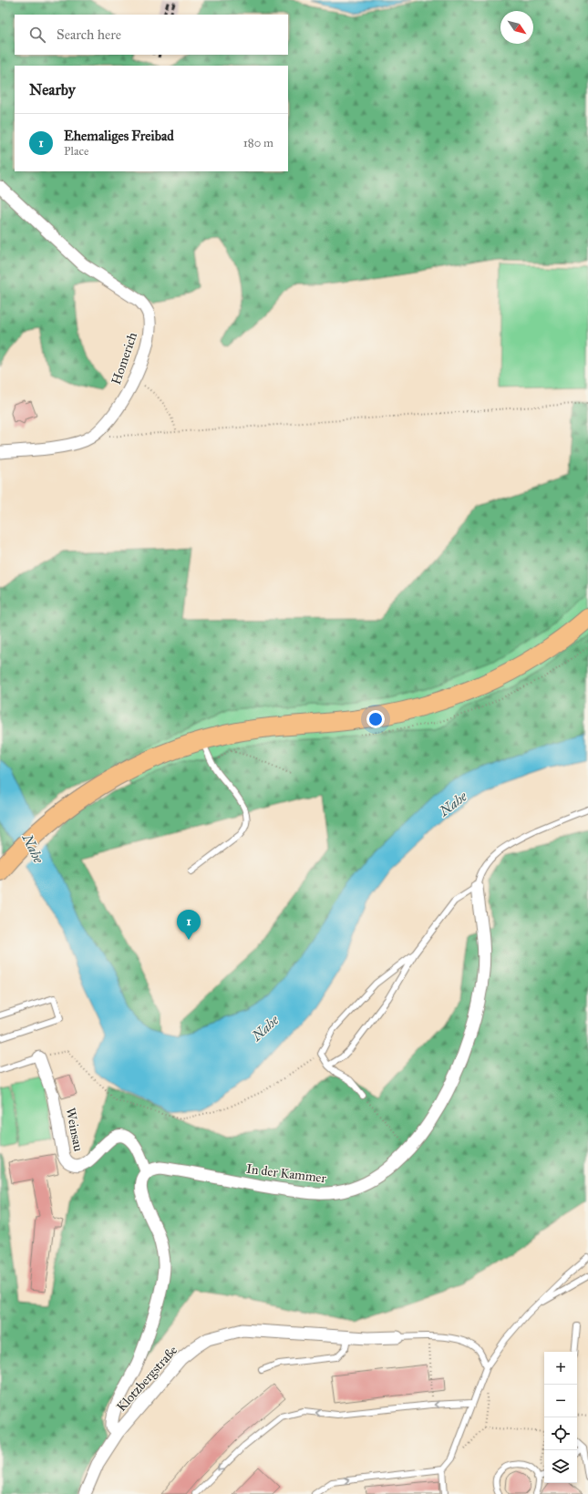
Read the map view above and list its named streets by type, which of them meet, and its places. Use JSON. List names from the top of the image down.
{
  "streets": {
    "street": [
      "Homerich",
      "Weinsau",
      "In der Kammer",
      "Klotzbergstraße"
    ]
  },
  "crossings": [
    ["Weinsau", "In der Kammer"]
  ],
  "water": ["Nahe"],
  "north": "bottom right",
  "page": {
    "search": "Search here",
    "heading": "Nearby",
    "list": [
      {
        "mark": "1",
        "name": "Ehemaliges Freibad",
        "note": "Place",
        "value": "180 m"
      }
    ],
    "pins": "1",
    "map_buttons": ["+", "−"]
  }
}
